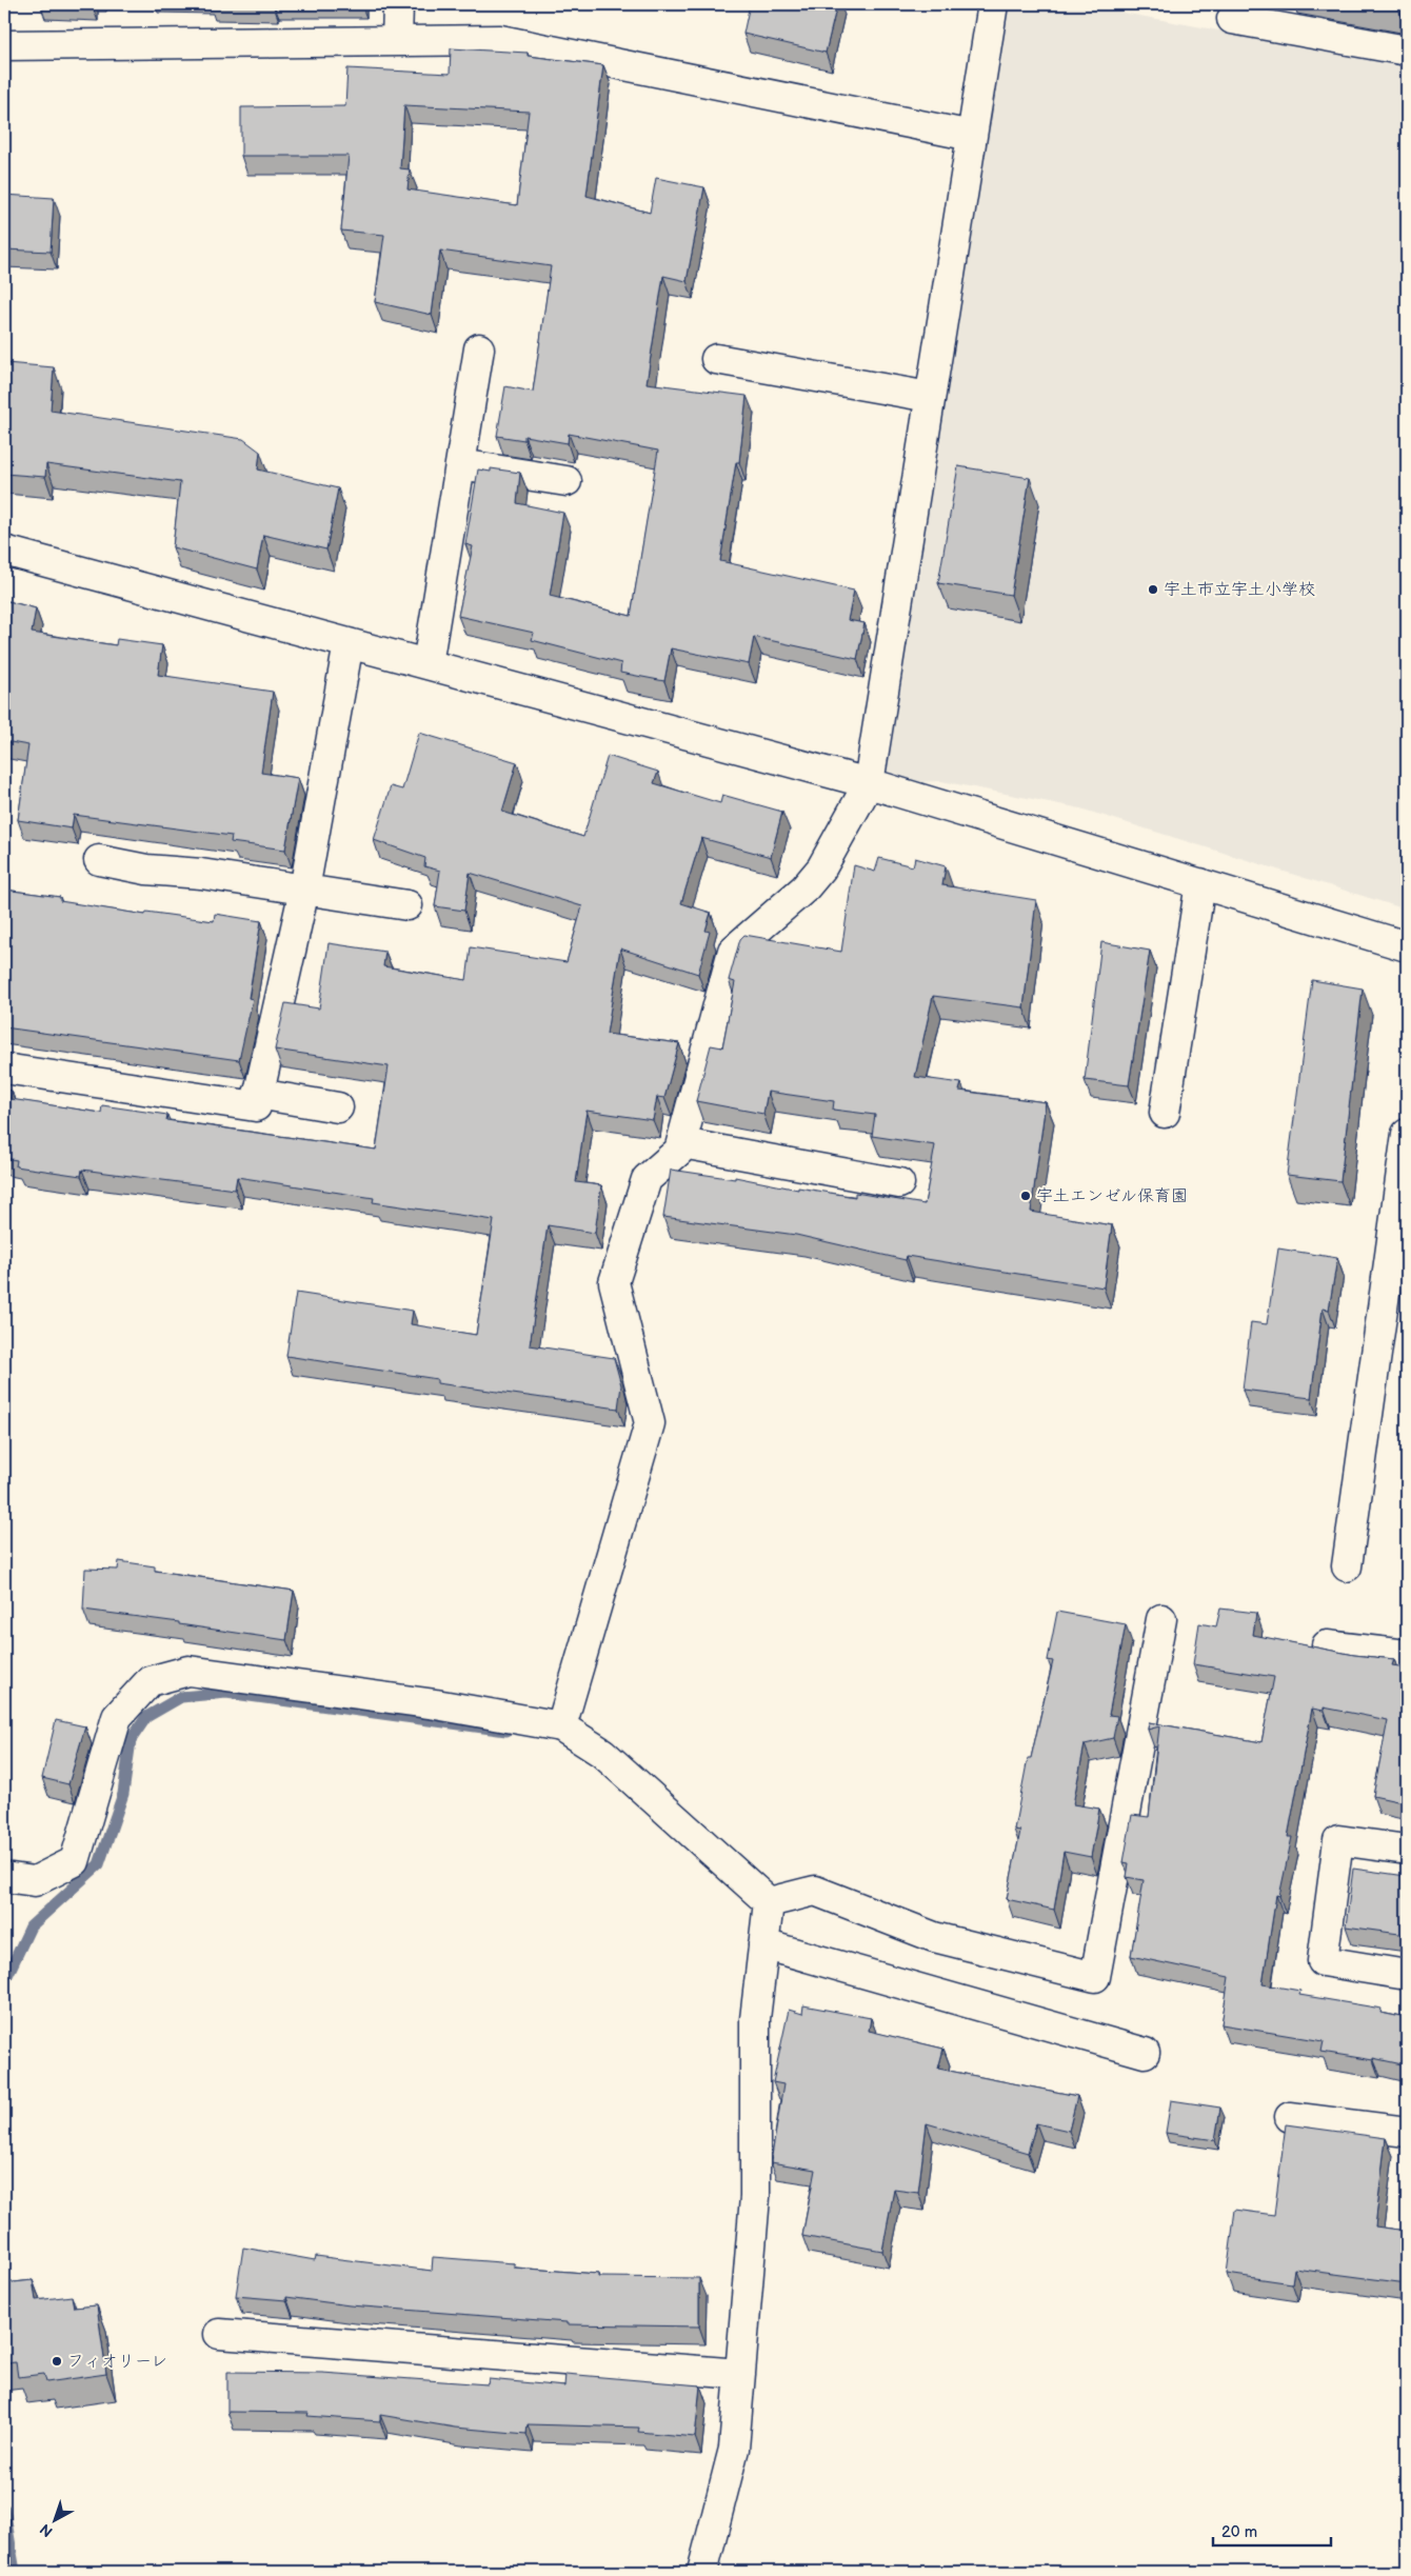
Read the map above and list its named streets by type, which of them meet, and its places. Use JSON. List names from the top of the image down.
{
  "places": ["宇土市立宇土小学校", "宇土エンゼル保育園", "フィオリーレ"],
  "scale_bar": "20 m",
  "north": "bottom left"
}
